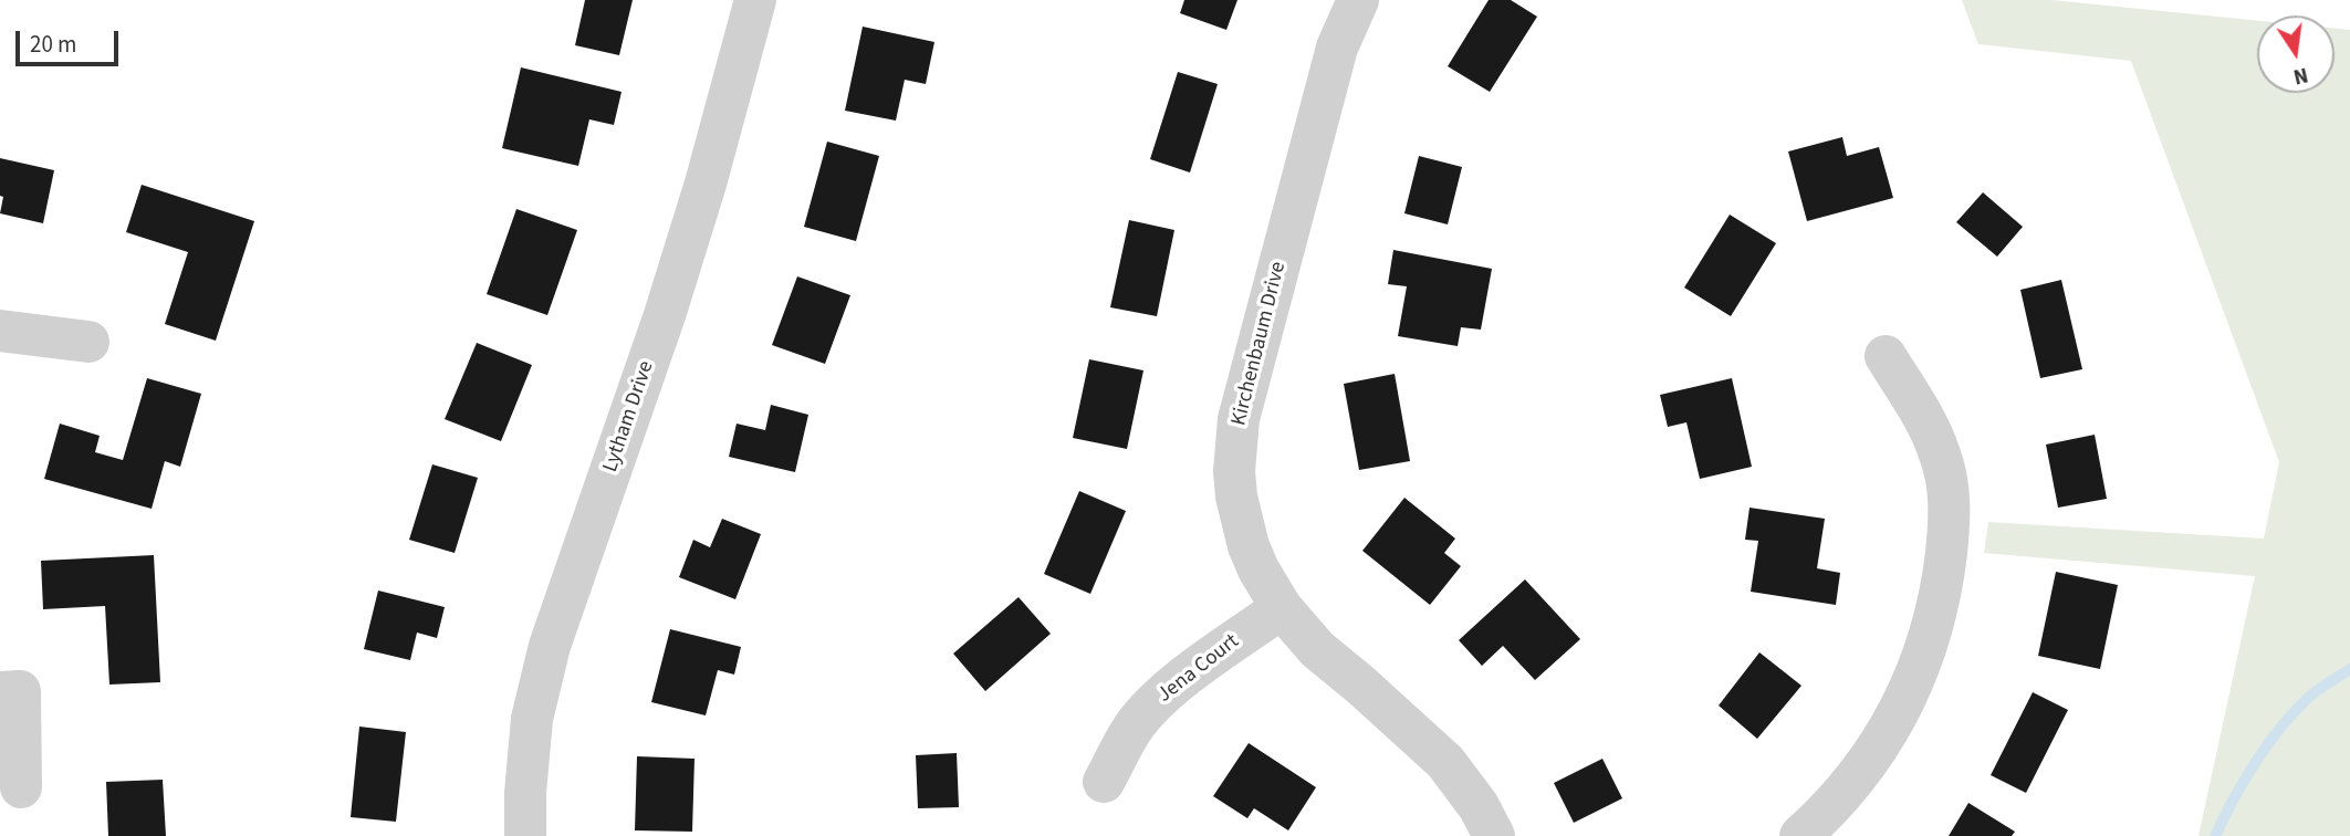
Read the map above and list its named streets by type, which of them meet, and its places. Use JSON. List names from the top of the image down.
{
  "streets": {
    "street": ["Kirchenbaum Drive", "Lytham Drive", "Jena Court"]
  },
  "crossings": [
    ["Kirchenbaum Drive", "Jena Court"]
  ],
  "scale_bar": "20 m",
  "north": "bottom"
}
